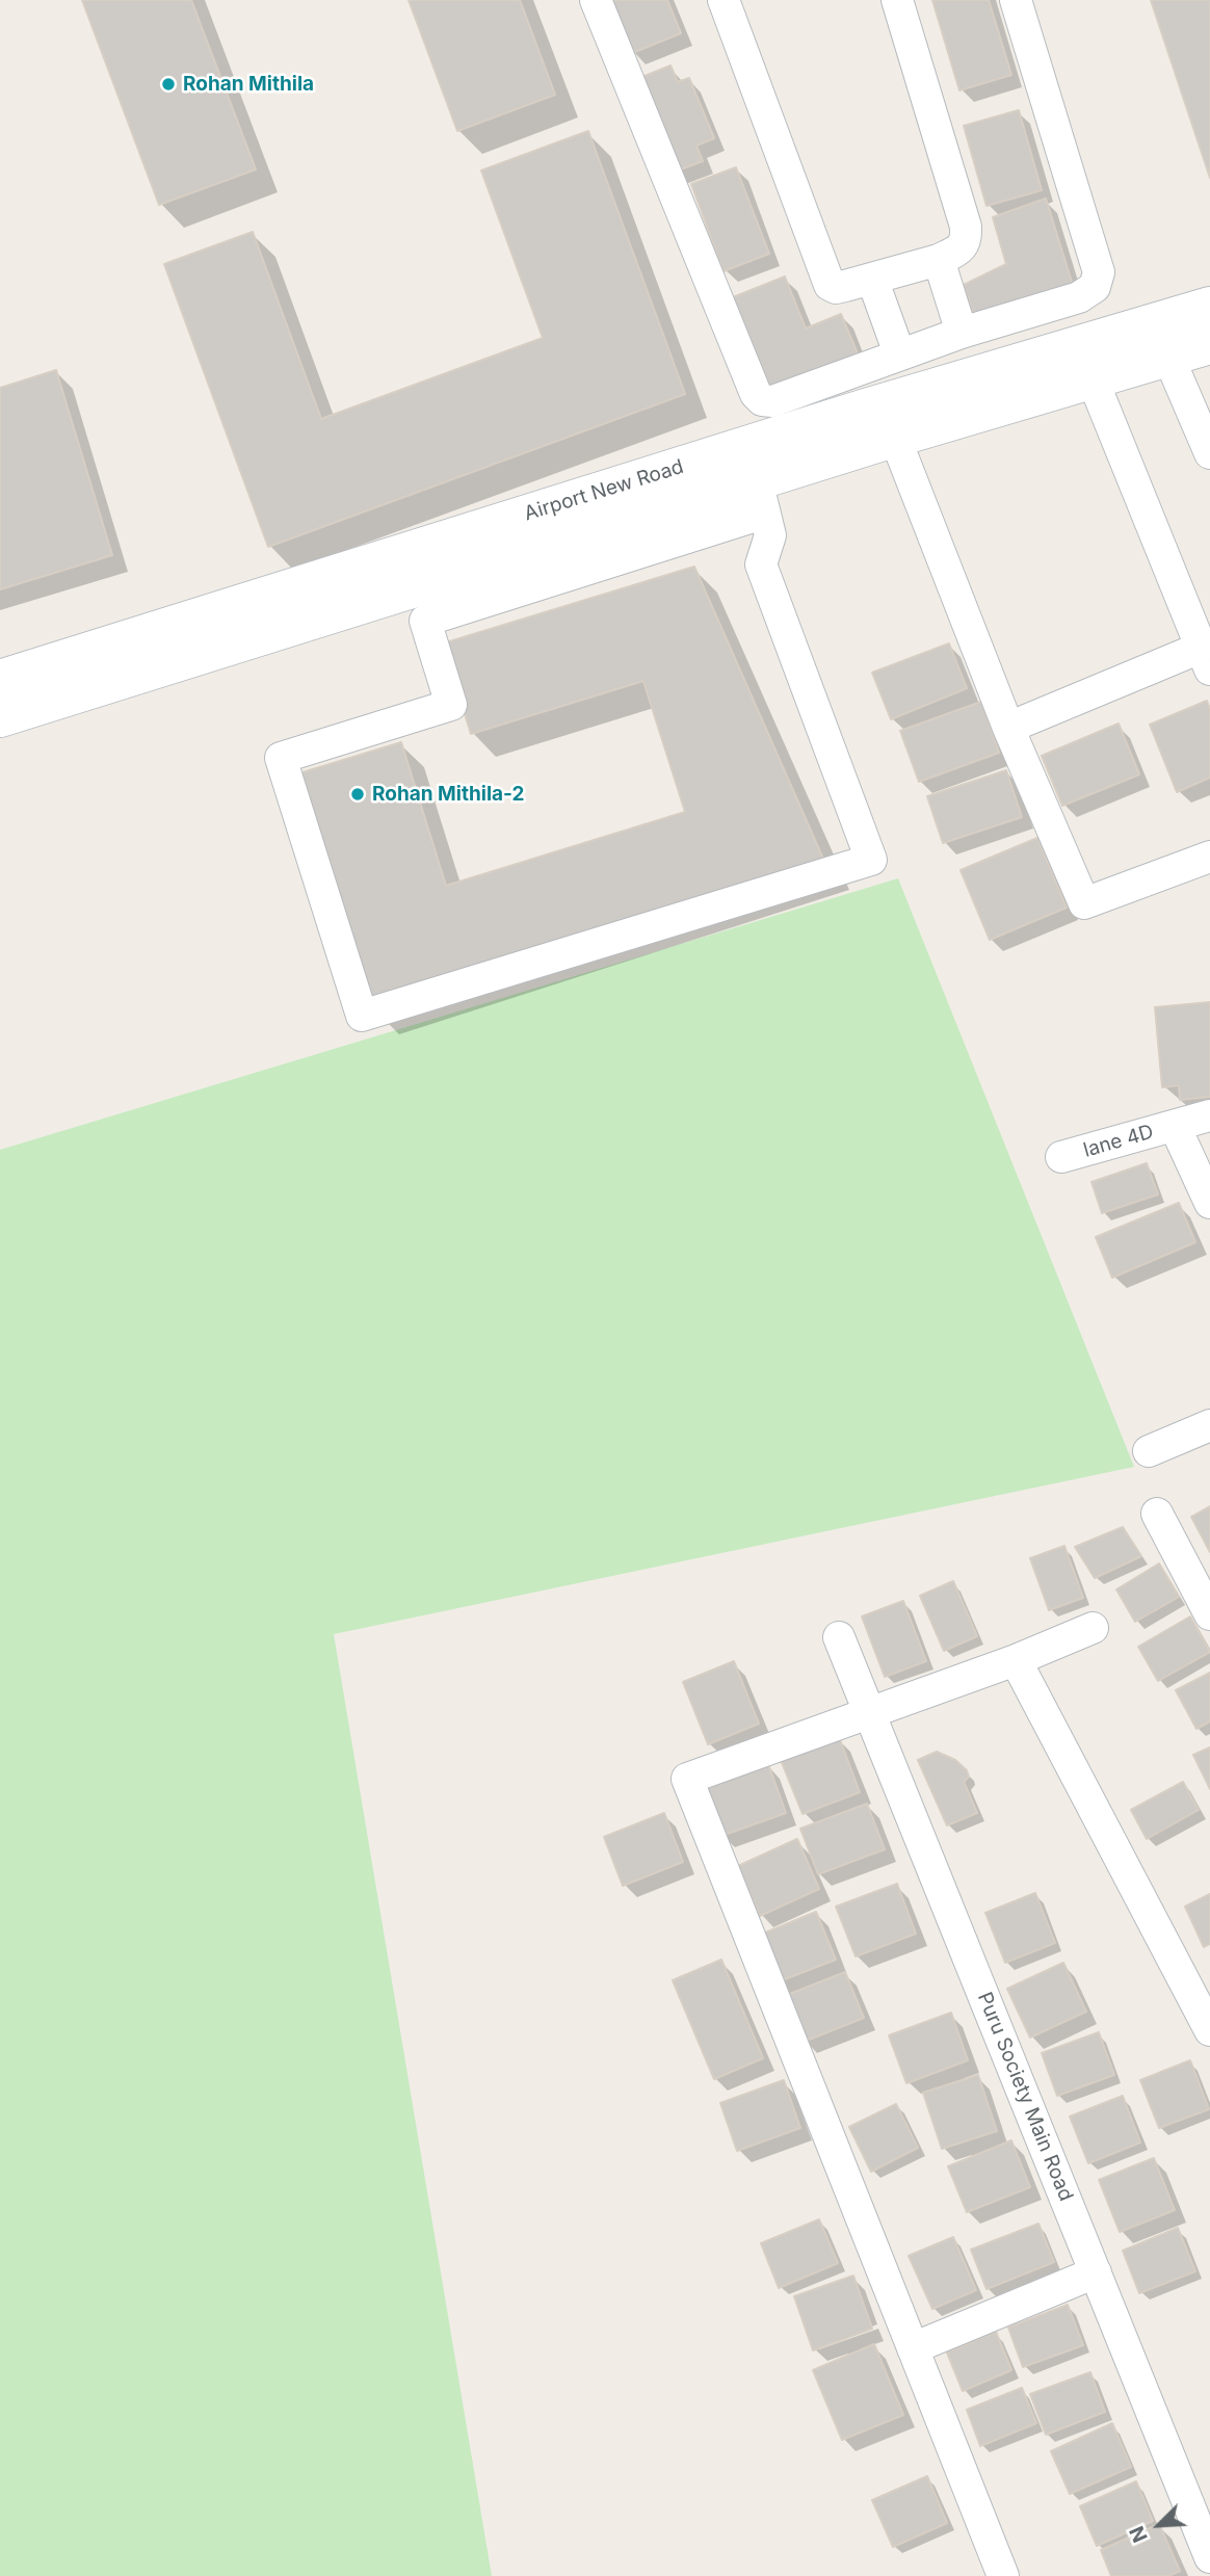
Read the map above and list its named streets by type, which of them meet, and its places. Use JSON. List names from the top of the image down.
{
  "streets": {
    "main road": ["Airport New Road"],
    "street": ["lane 4D", "Puru Society Main Road"]
  },
  "places": ["Rohan Mithila", "Rohan Mithila-2"],
  "north": "bottom left"
}
